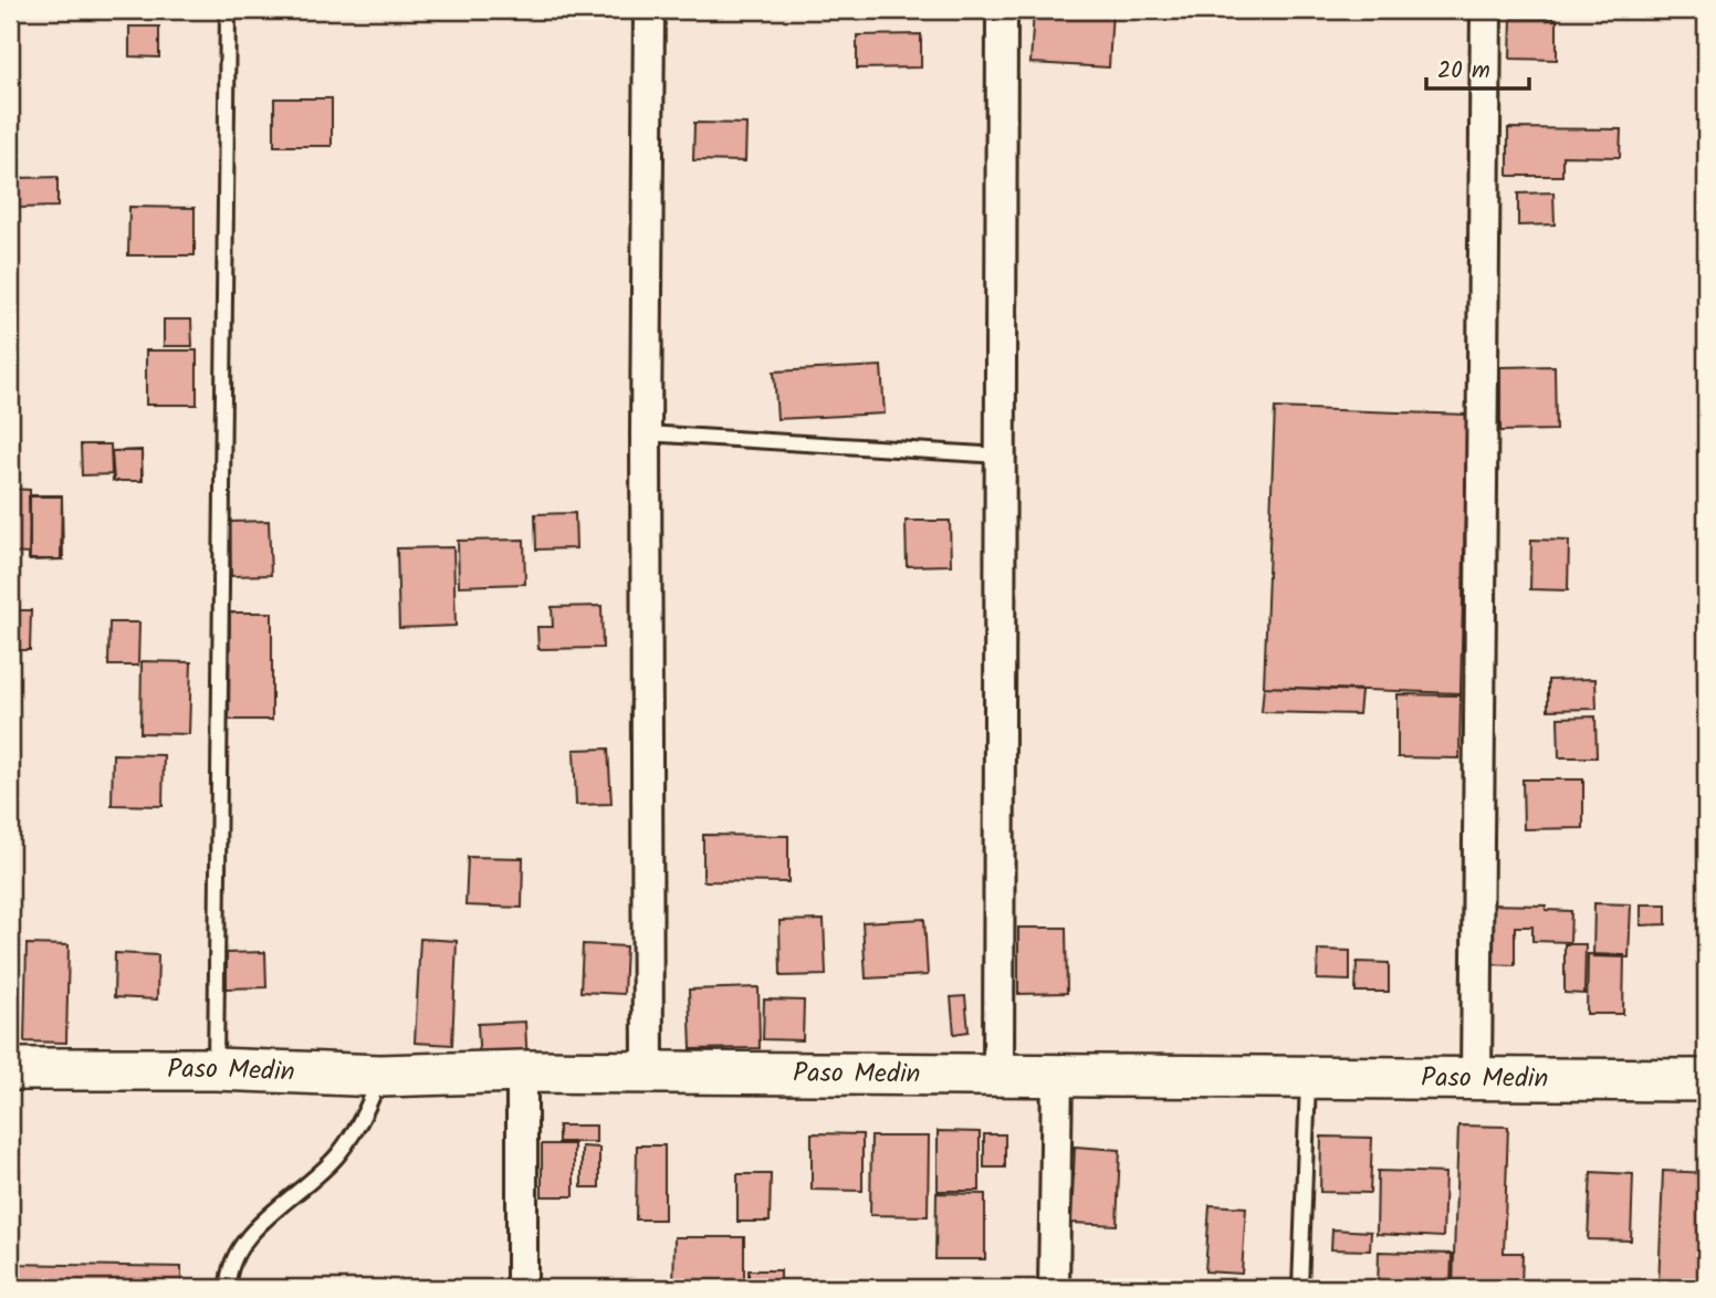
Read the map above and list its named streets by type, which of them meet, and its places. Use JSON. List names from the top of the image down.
{
  "streets": {
    "street": ["Paso Medin"]
  },
  "scale_bar": "20 m"
}
